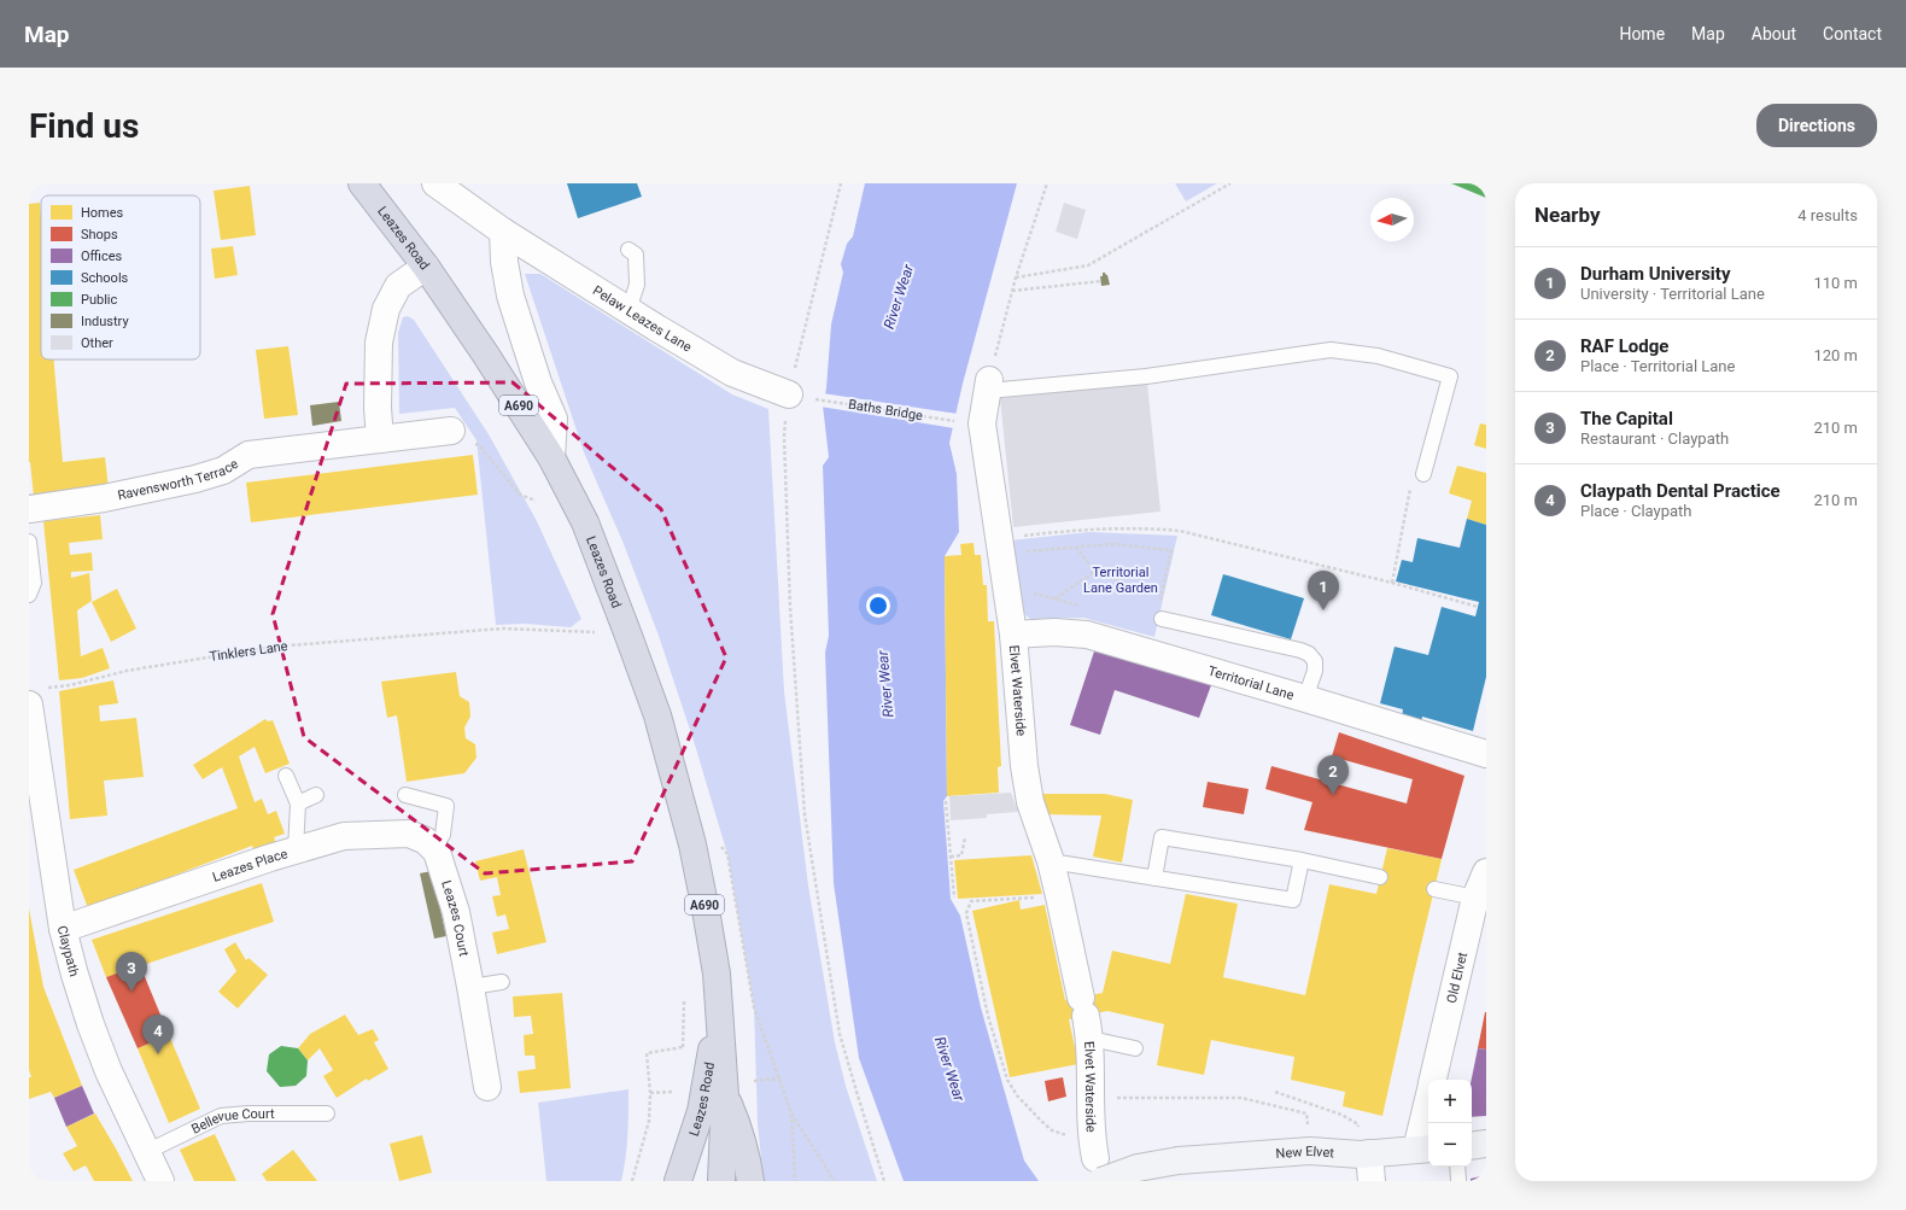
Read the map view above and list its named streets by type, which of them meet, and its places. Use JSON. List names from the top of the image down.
{
  "streets": {
    "highway": ["Leazes Road", "A690"],
    "street": [
      "Pelaw Leazes Lane",
      "Ravensworth Terrace",
      "Territorial Lane",
      "Elvet Waterside",
      "Leazes Place",
      "Leazes Court",
      "Claypath",
      "Old Elvet",
      "New Elvet"
    ],
    "lane": ["Bellevue Court"],
    "path": ["Baths Bridge", "Tinklers Lane"]
  },
  "crossings": [
    ["Leazes Road", "A690"],
    ["Pelaw Leazes Lane", "Baths Bridge"],
    ["Tinklers Lane", "Claypath"],
    ["Territorial Lane", "Elvet Waterside"],
    ["Elvet Waterside", "New Elvet"],
    ["Leazes Place", "Leazes Court"],
    ["Leazes Place", "Claypath"],
    ["Claypath", "Bellevue Court"],
    ["Old Elvet", "New Elvet"]
  ],
  "water": ["River Wear"],
  "parks": ["Territorial Lane Garden"],
  "legend": [
    "Homes",
    "Shops",
    "Offices",
    "Schools",
    "Public",
    "Industry",
    "Other"
  ],
  "north": "left",
  "page": {
    "header": "Map",
    "nav": [
      "Home",
      "Map",
      "About",
      "Contact"
    ],
    "buttons": "Directions",
    "title": "Find us",
    "heading": ["Nearby", "4 results"],
    "list": [
      {
        "mark": "1",
        "name": "Durham University",
        "note": "University · Territorial Lane",
        "value": "110 m"
      },
      {
        "mark": "2",
        "name": "RAF Lodge",
        "note": "Place · Territorial Lane",
        "value": "120 m"
      },
      {
        "mark": "3",
        "name": "The Capital",
        "note": "Restaurant · Claypath",
        "value": "210 m"
      },
      {
        "mark": "4",
        "name": "Claypath Dental Practice",
        "note": "Place · Claypath",
        "value": "210 m"
      }
    ],
    "pins": [
      "1",
      "2",
      "3",
      "4"
    ],
    "map_buttons": ["+", "−"]
  }
}
